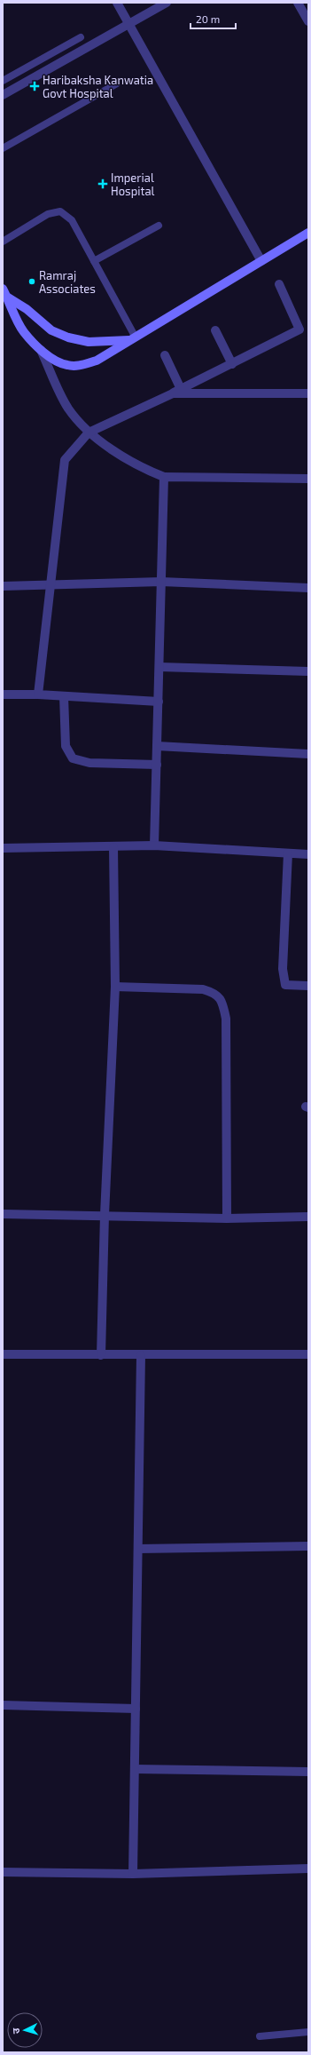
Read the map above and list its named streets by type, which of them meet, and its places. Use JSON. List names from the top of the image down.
{
  "places": {
    "health": ["Haribaksha Kanwatia Govt Hospital", "Imperial Hospital"],
    "other": ["Ramraj Associates"]
  },
  "scale_bar": "20 m",
  "north": "left"
}
